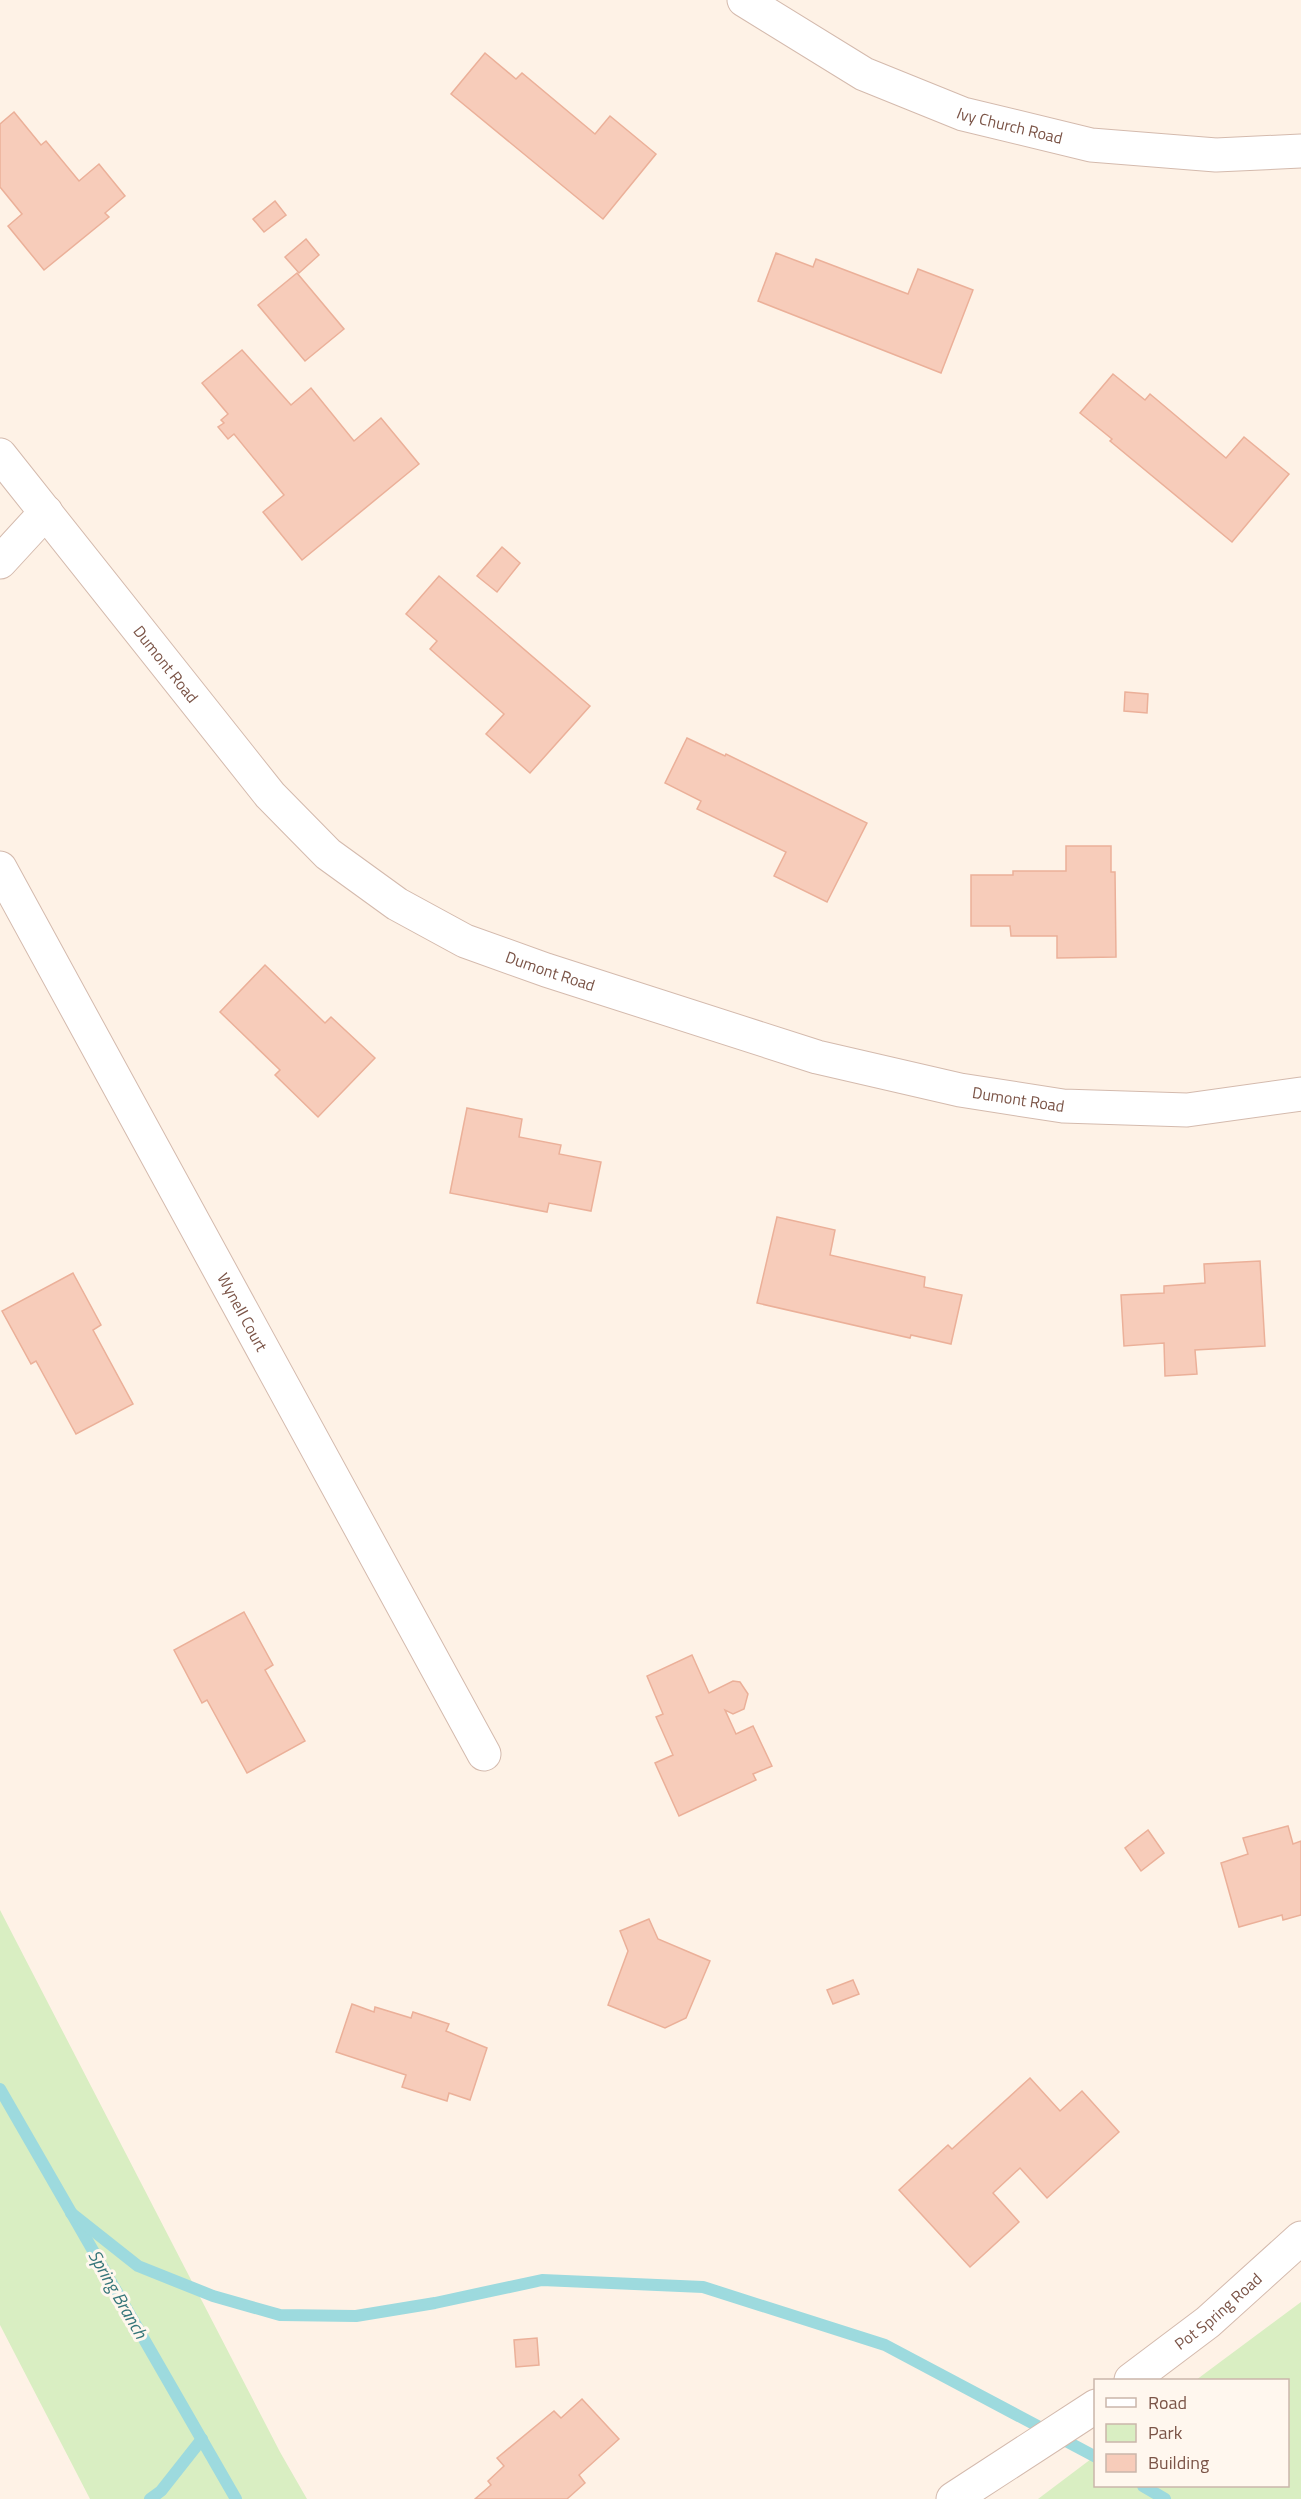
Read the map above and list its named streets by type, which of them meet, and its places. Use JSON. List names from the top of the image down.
{
  "streets": {
    "street": [
      "Ivy Church Road",
      "Dumont Road",
      "Wynell Court",
      "Pot Spring Road"
    ]
  },
  "water": ["Spring Branch"],
  "legend": ["Road", "Park", "Building"]
}
